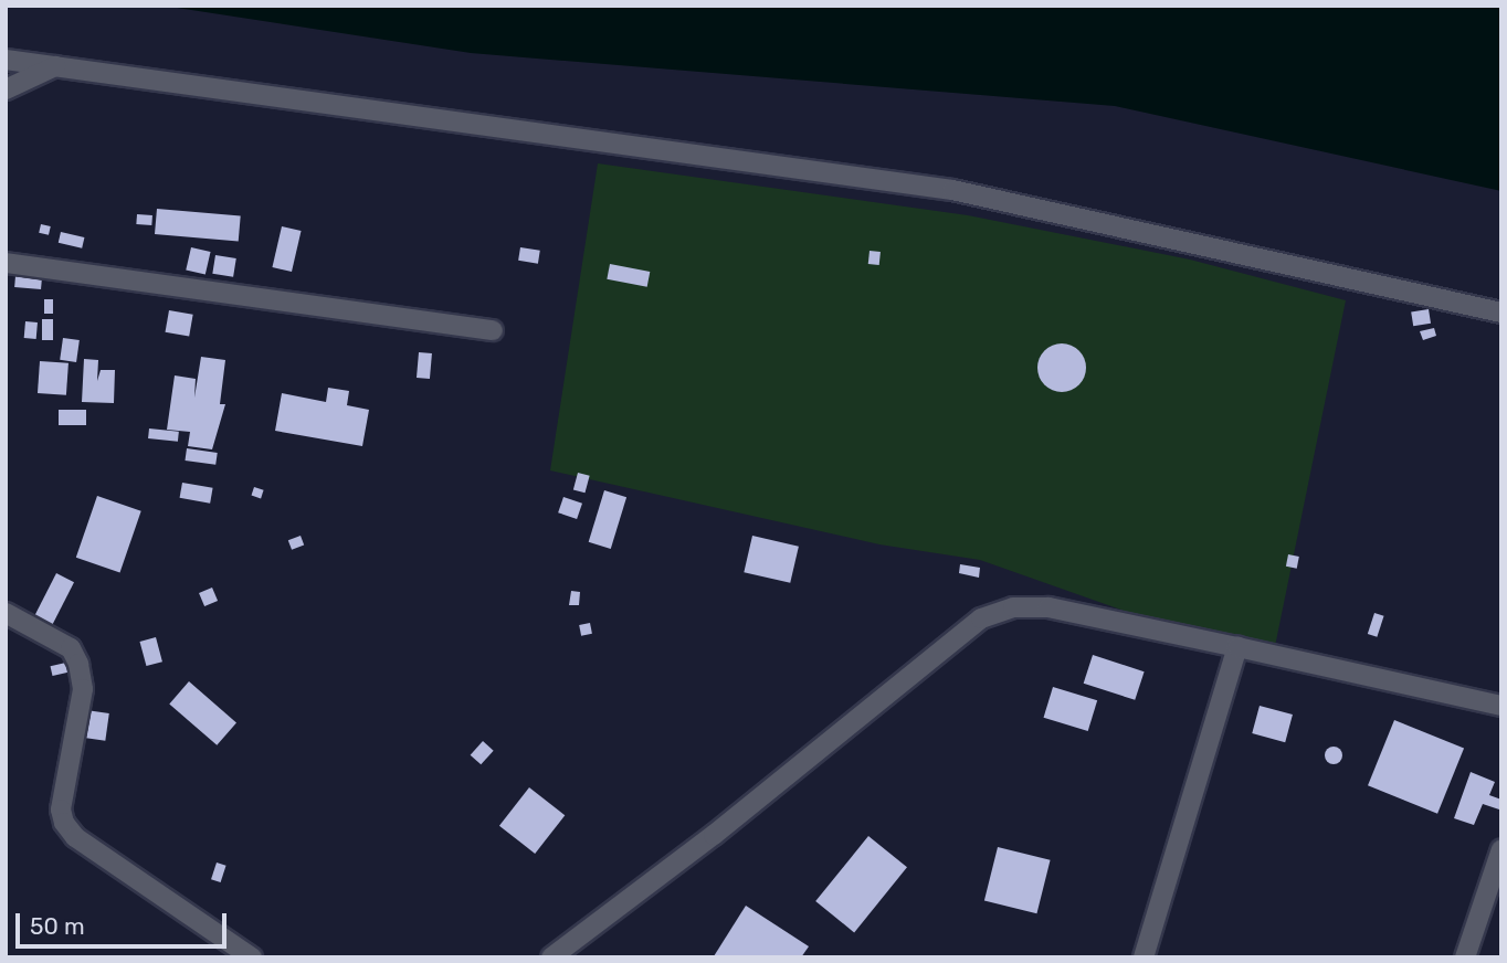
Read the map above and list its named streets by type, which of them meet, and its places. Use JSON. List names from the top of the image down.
{
  "scale_bar": "50 m"
}
